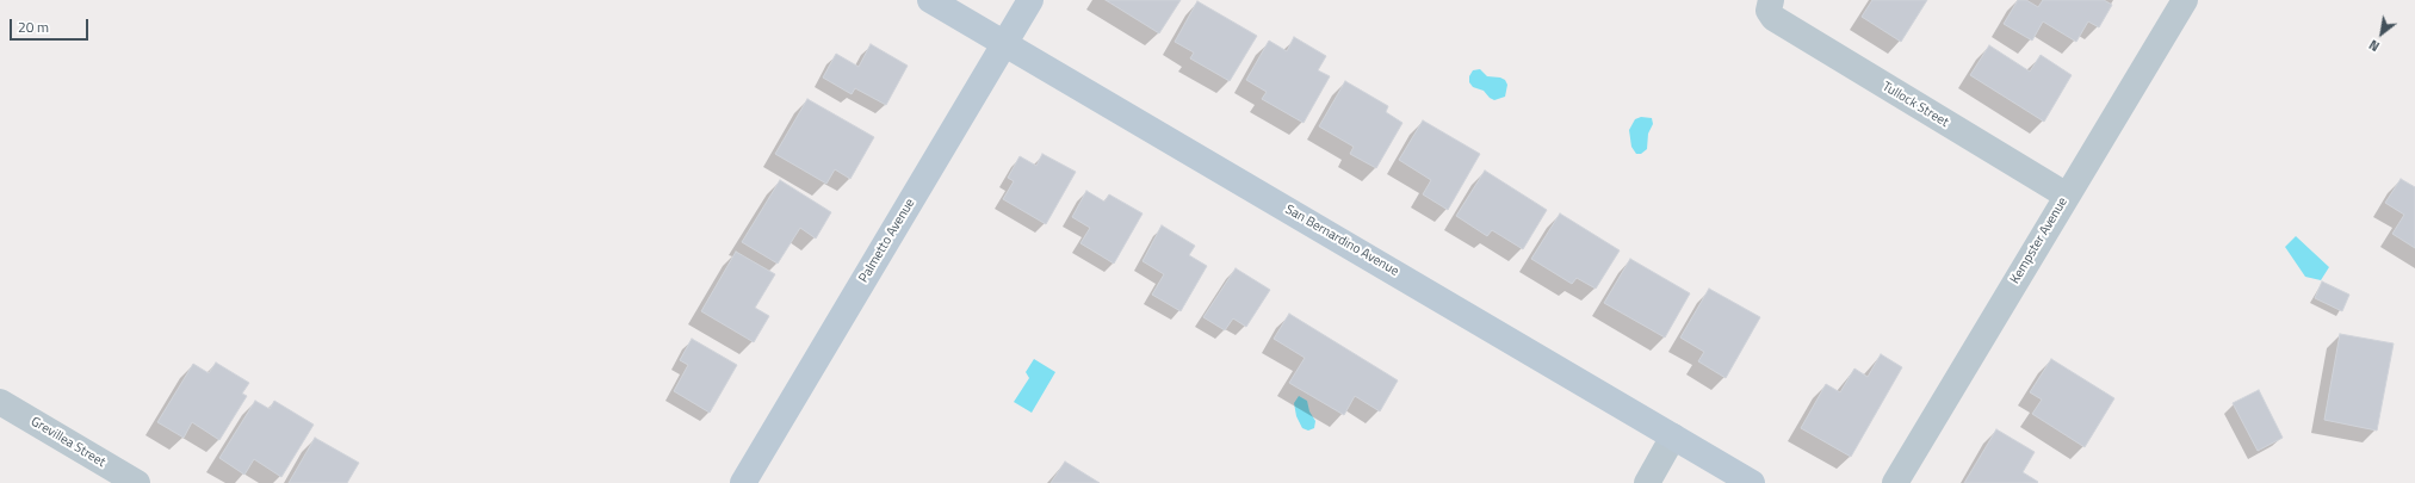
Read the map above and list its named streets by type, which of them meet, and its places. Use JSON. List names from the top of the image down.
{
  "streets": {
    "main road": ["Palmetto Avenue", "San Bernardino Avenue"],
    "street": ["Tullock Street", "Kempster Avenue", "Grevillea Street"]
  },
  "crossings": [
    ["Tullock Street", "Kempster Avenue"],
    ["Palmetto Avenue", "San Bernardino Avenue"]
  ],
  "scale_bar": "20 m",
  "north": "bottom left"
}
